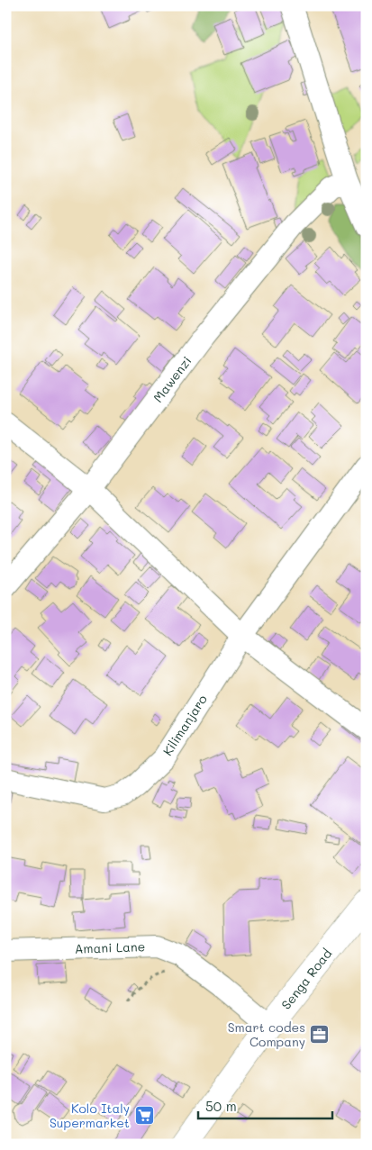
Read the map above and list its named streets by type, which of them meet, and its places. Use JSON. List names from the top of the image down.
{
  "streets": {
    "street": [
      "Mawenzi",
      "Kilimanjaro",
      "Amani Lane",
      "Senga Road"
    ]
  },
  "crossings": [
    ["Amani Lane", "Senga Road"]
  ],
  "places": {
    "office": ["Smart codes Company"],
    "supermarket": ["Kolo Italy Supermarket"]
  },
  "scale_bar": "50 m"
}
